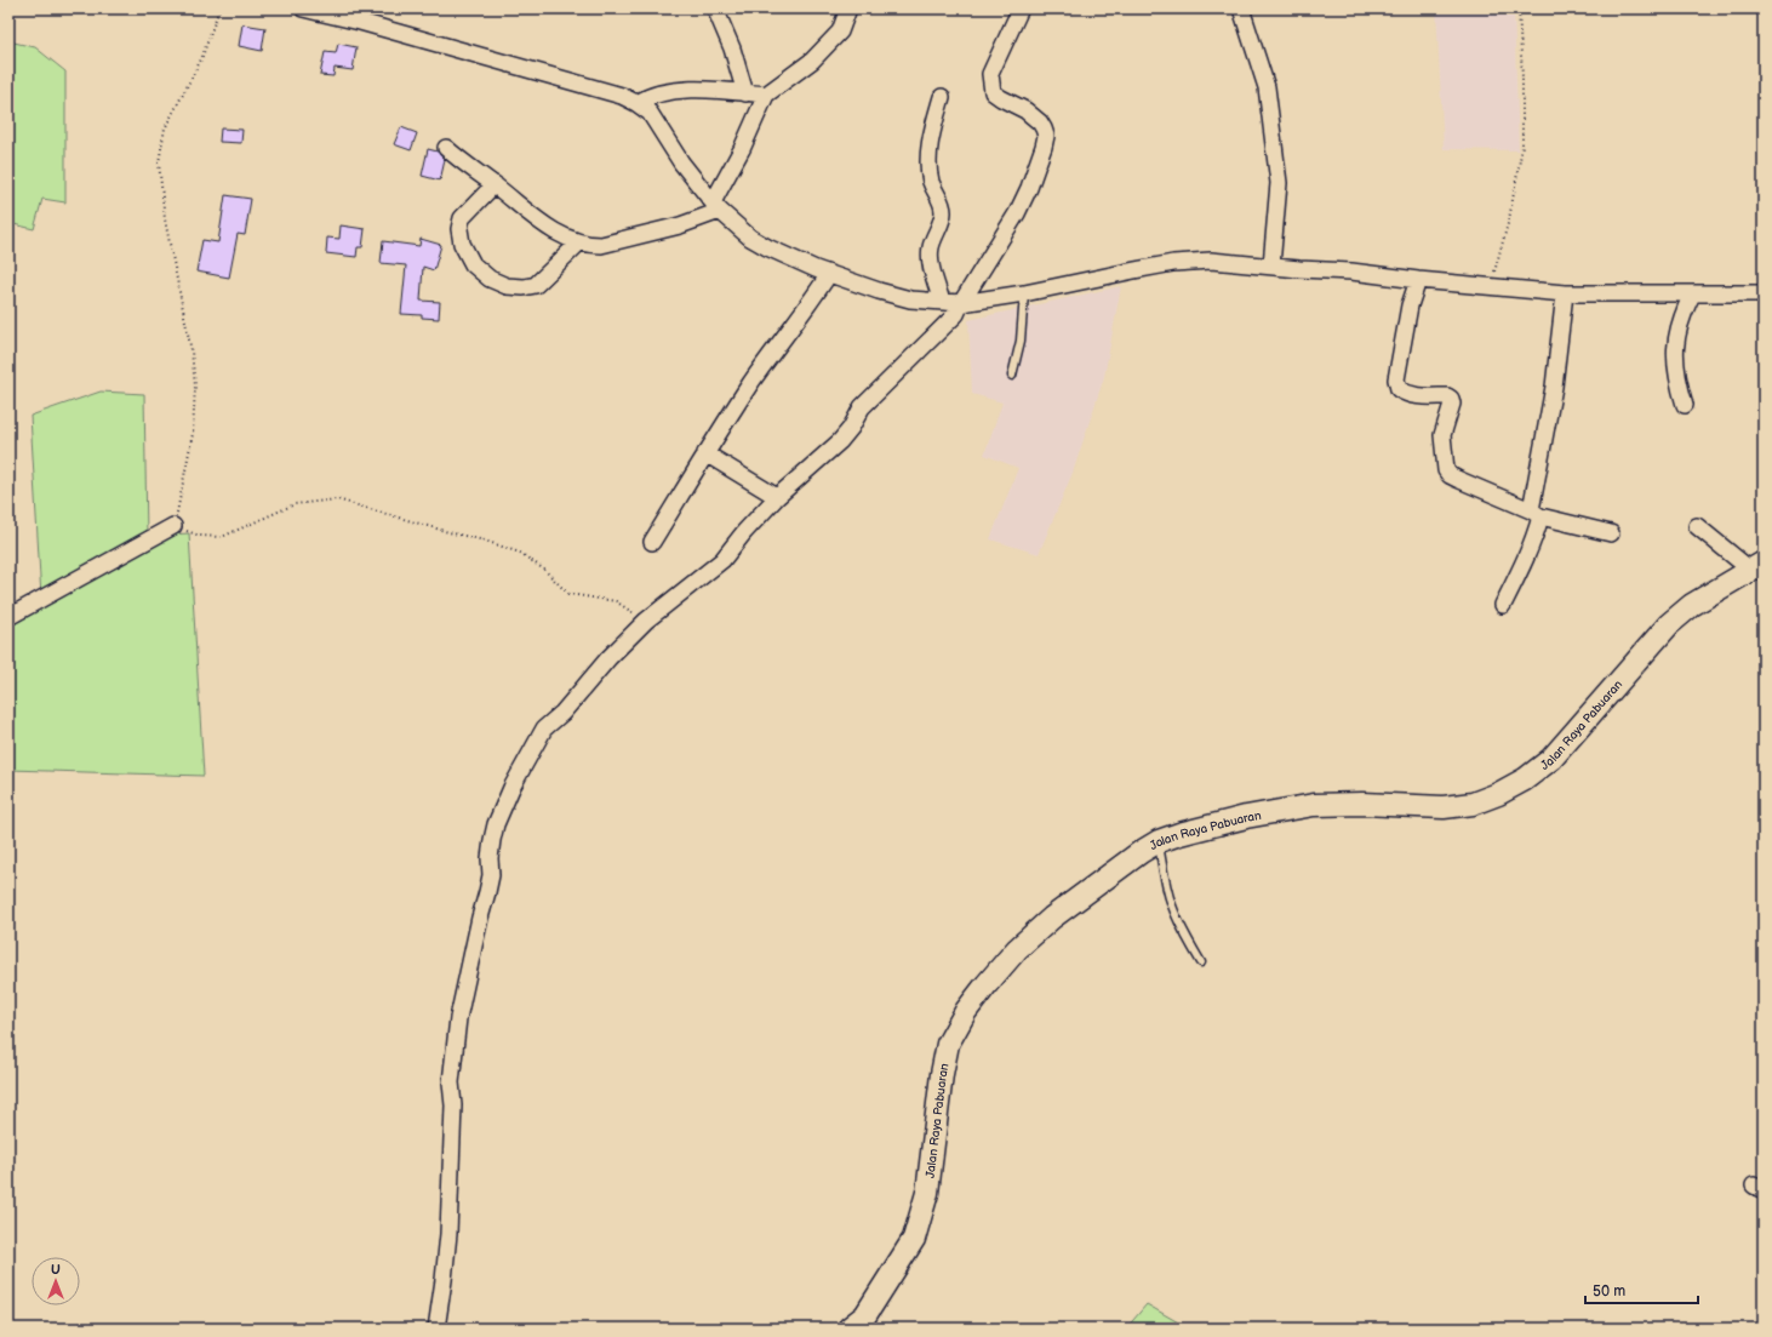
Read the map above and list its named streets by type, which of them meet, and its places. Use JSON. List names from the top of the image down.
{
  "streets": {
    "street": ["Jalan Raya Pabuaran"]
  },
  "scale_bar": "50 m",
  "north": "top"
}
